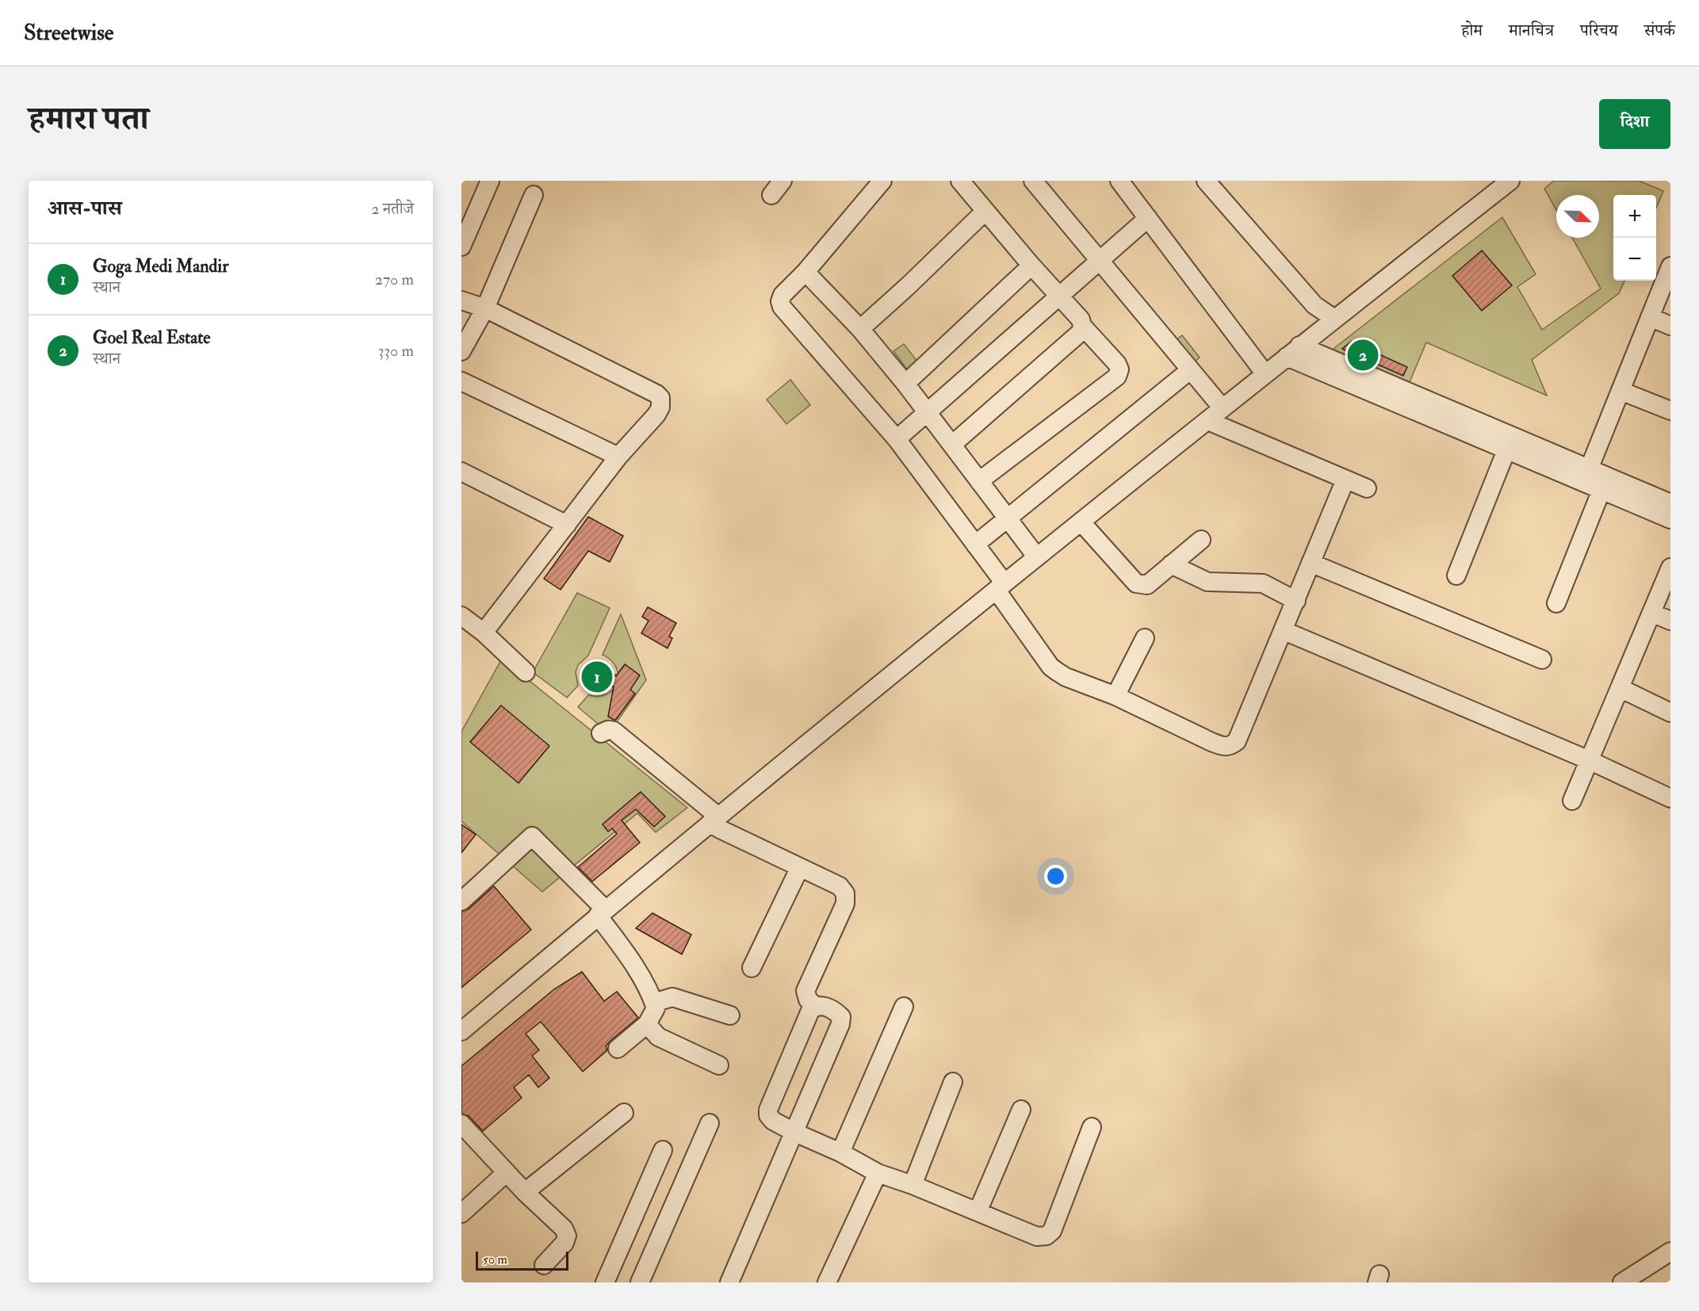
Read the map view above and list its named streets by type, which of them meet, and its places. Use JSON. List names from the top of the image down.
{
  "scale_bar": "50 m",
  "north": "bottom right",
  "page": {
    "header": "Streetwise",
    "nav": [
      "होम",
      "मानचित्र",
      "परिचय",
      "संपर्क"
    ],
    "title": "हमारा पता",
    "buttons": "दिशा",
    "heading": ["आस-पास", "2 नतीजे"],
    "map_buttons": ["+", "−"],
    "list": [
      {
        "mark": "1",
        "name": "Goga Medi Mandir",
        "note": "स्थान",
        "value": "270 m"
      },
      {
        "mark": "2",
        "name": "Goel Real Estate",
        "note": "स्थान",
        "value": "330 m"
      }
    ],
    "pins": ["2", "1"],
    "scale": "50 m"
  }
}
